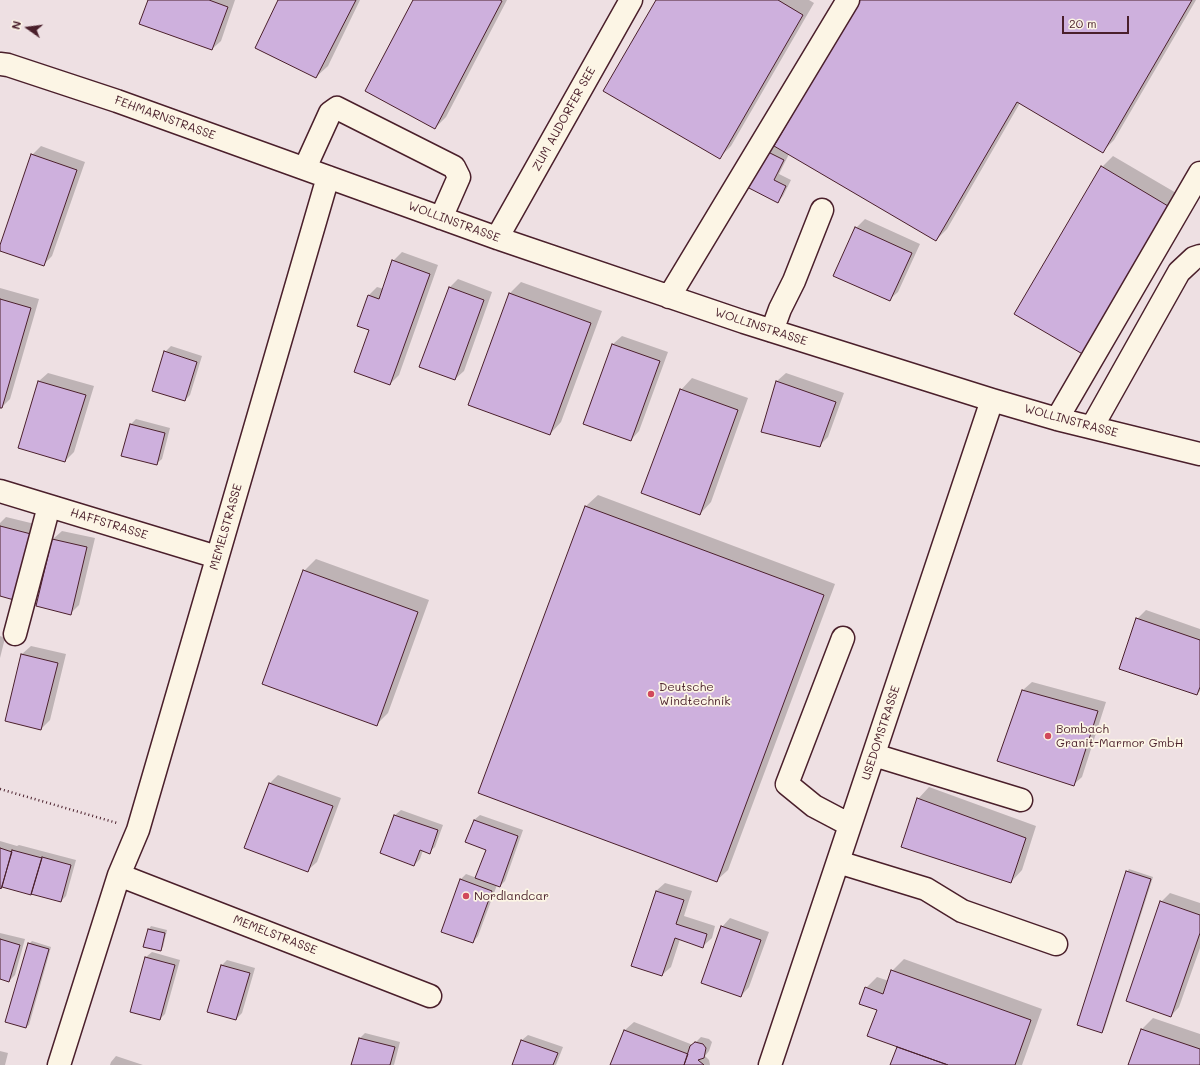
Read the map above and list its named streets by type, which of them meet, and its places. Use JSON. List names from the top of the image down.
{
  "streets": {
    "street": [
      "FEHMARNSTRASSE",
      "ZUM AUDORFER SEE",
      "WOLLINSTRASSE",
      "HAFFSTRASSE",
      "MEMELSTRASSE",
      "USEDOMSTRASSE"
    ]
  },
  "crossings": [
    ["FEHMARNSTRASSE", "WOLLINSTRASSE"],
    ["FEHMARNSTRASSE", "MEMELSTRASSE"],
    ["ZUM AUDORFER SEE", "WOLLINSTRASSE"],
    ["WOLLINSTRASSE", "MEMELSTRASSE"],
    ["WOLLINSTRASSE", "USEDOMSTRASSE"],
    ["HAFFSTRASSE", "MEMELSTRASSE"]
  ],
  "places": ["Deutsche Windtechnik", "Bombach Granit-Marmor GmbH", "Nordlandcar"],
  "scale_bar": "20 m",
  "north": "left"
}
